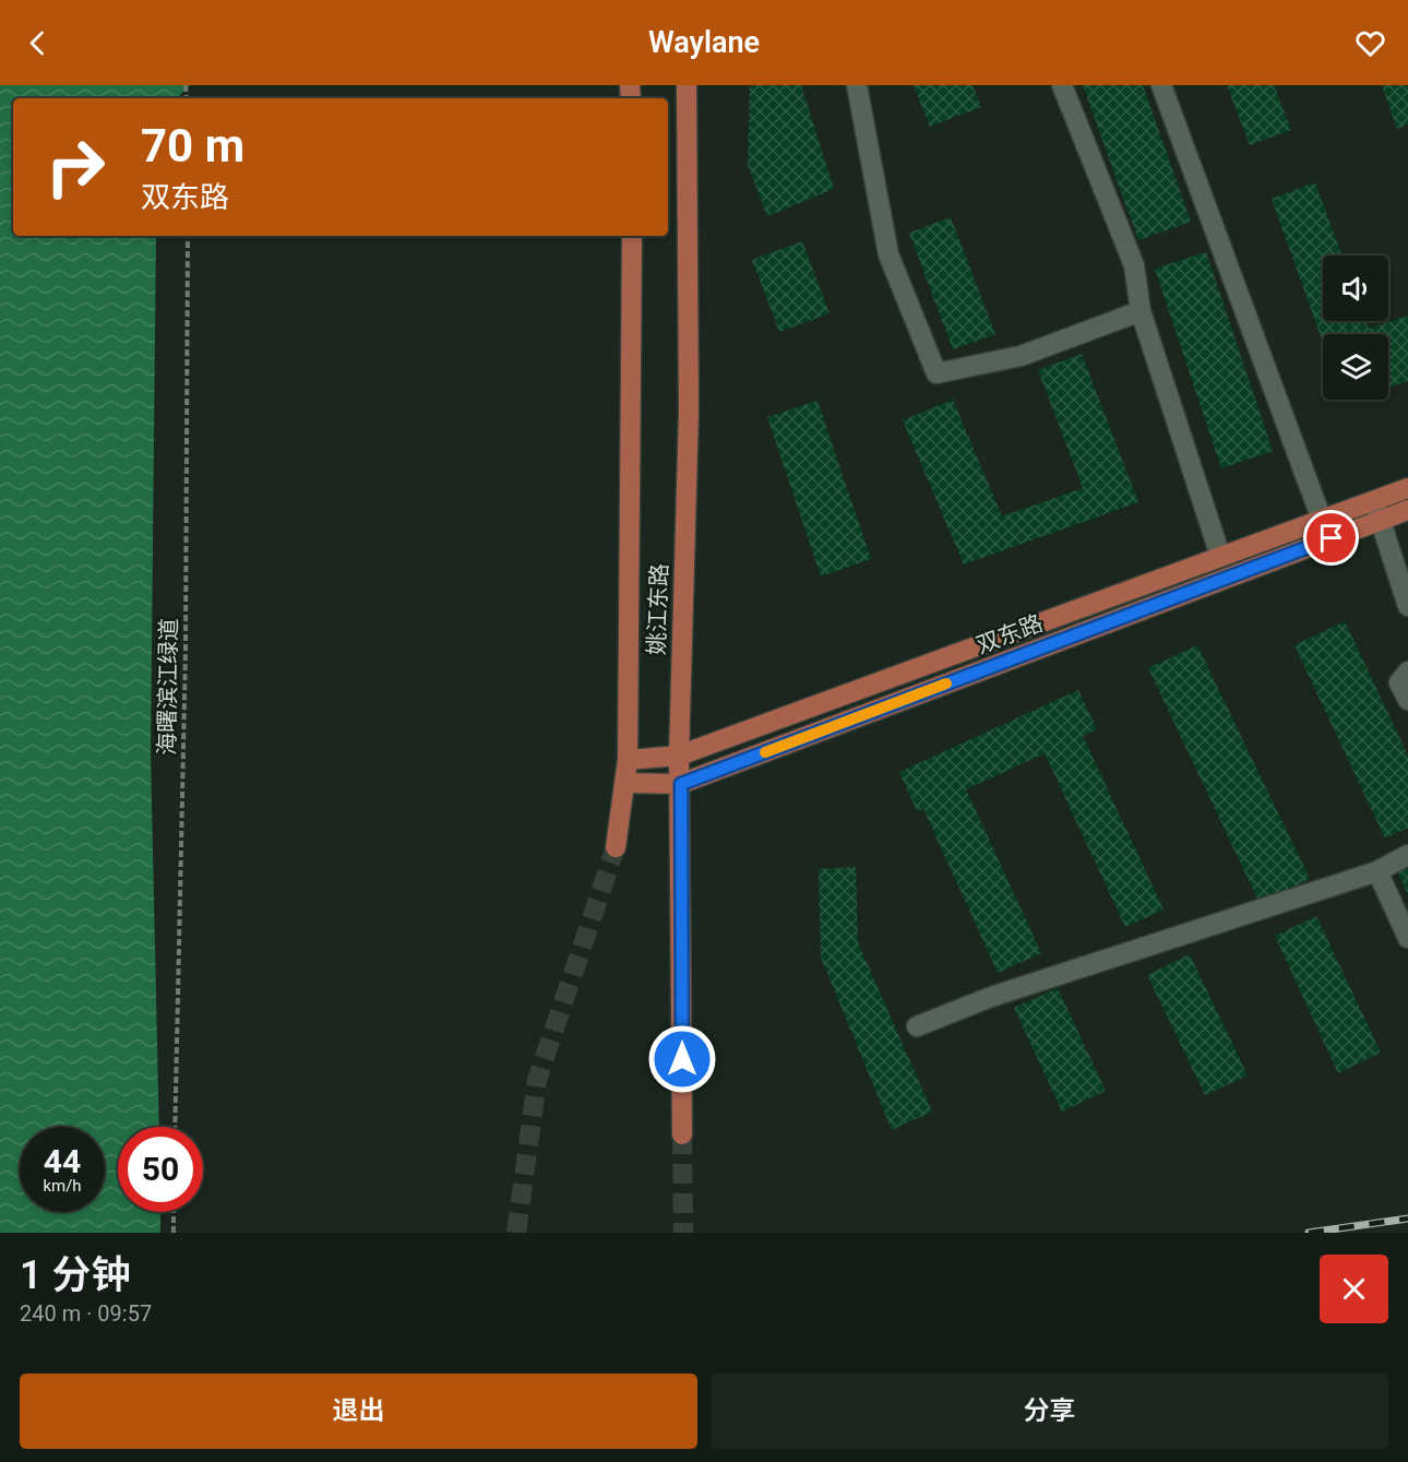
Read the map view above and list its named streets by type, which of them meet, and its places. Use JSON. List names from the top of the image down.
{
  "streets": {
    "main road": ["姚江东路", "双东路"],
    "path": ["海曙滨江绿道"]
  },
  "crossings": [
    ["姚江东路", "双东路"]
  ],
  "page": {
    "header": "Waylane",
    "turn": ["70 m", "双东路"],
    "speed": "44 km/h",
    "limit": "50",
    "heading": ["1 分钟", "240 m · 09:57"],
    "buttons": ["退出", "分享"]
  }
}
